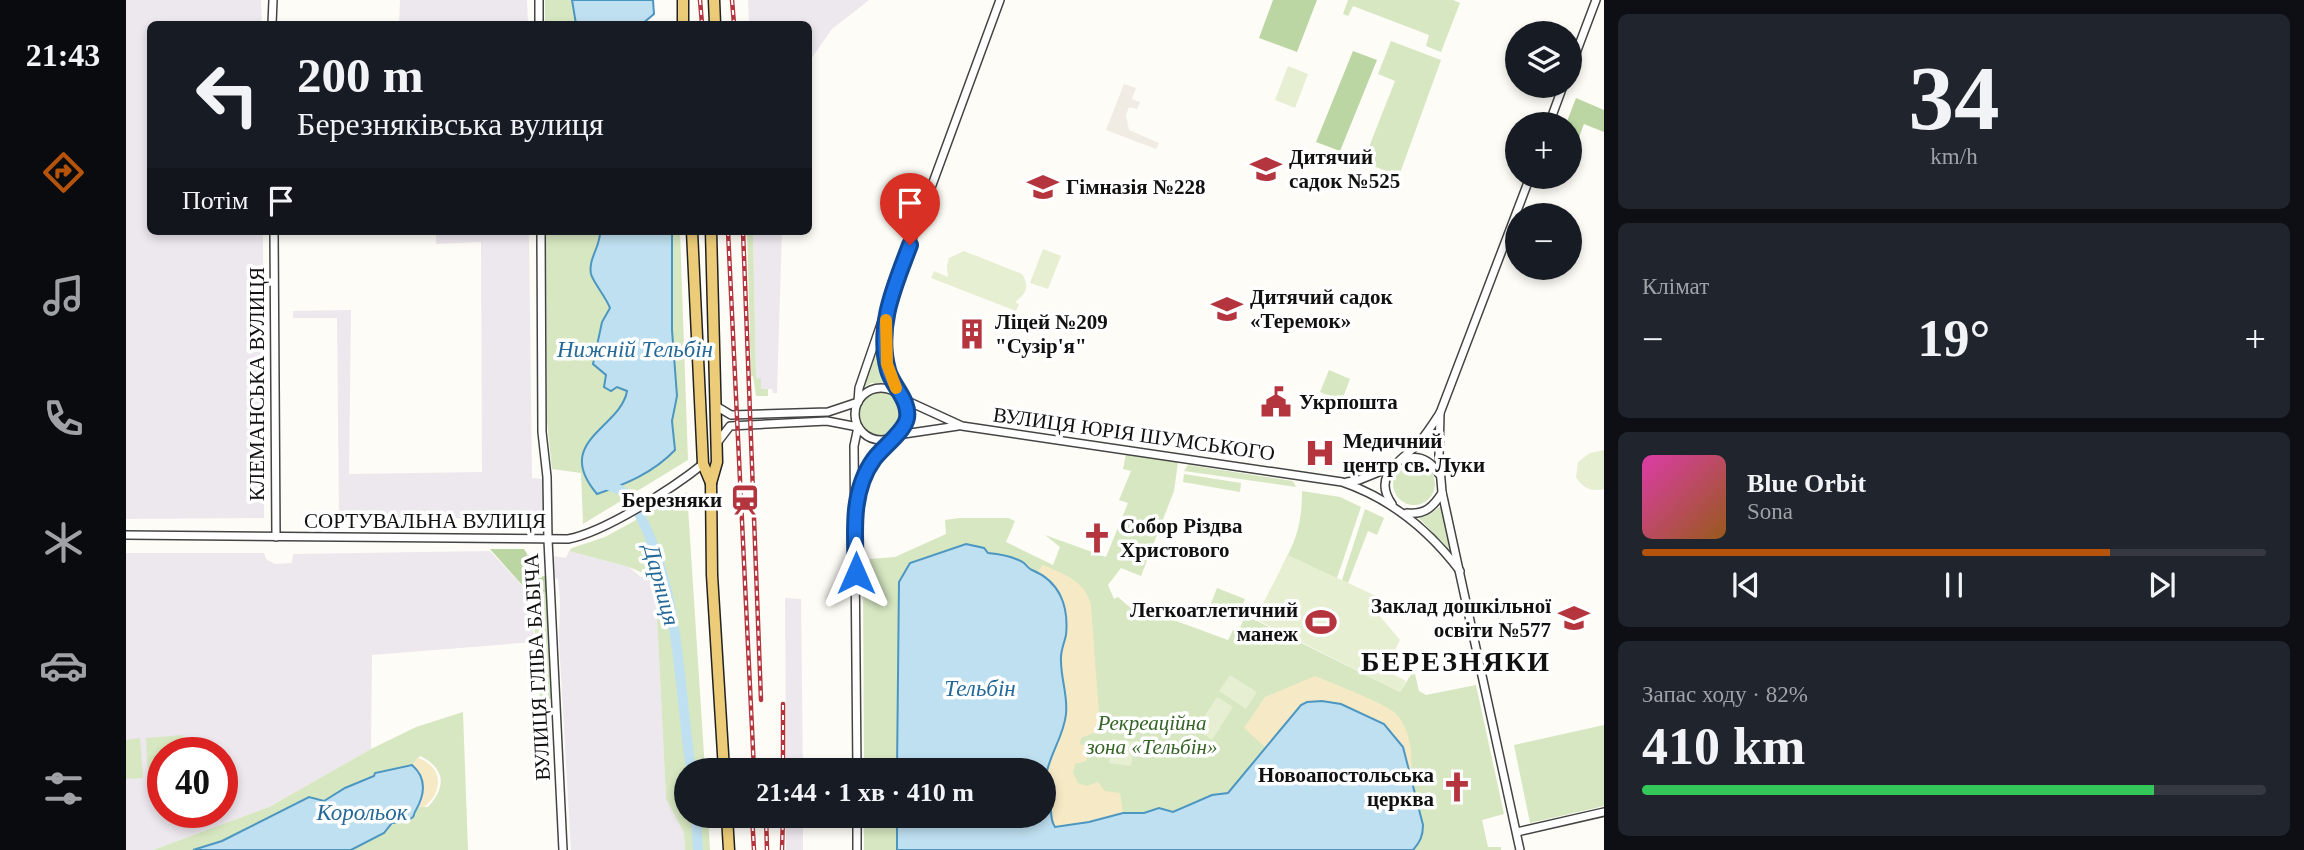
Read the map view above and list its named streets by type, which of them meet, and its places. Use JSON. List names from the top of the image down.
{
  "streets": {
    "street": [
      "КЛЕМАНСЬКА ВУЛИЦЯ",
      "ВУЛИЦЯ ЮРІЯ ШУМСЬКОГО",
      "СОРТУВАЛЬНА ВУЛИЦЯ",
      "ВУЛИЦЯ ГЛІБА БАБІЧА"
    ]
  },
  "crossings": [
    ["КЛЕМАНСЬКА ВУЛИЦЯ", "СОРТУВАЛЬНА ВУЛИЦЯ"],
    ["СОРТУВАЛЬНА ВУЛИЦЯ", "ВУЛИЦЯ ГЛІБА БАБІЧА"]
  ],
  "districts": ["БЕРЕЗНЯКИ"],
  "water": [
    "Нижній Тельбін",
    "Дарниця",
    "Тельбін",
    "Корольок"
  ],
  "parks": ["Рекреаційна зона «Тельбін»"],
  "places": {
    "school or university": [
      "Дитячий садок №525",
      "Гімназія №228",
      "Дитячий садок «Теремок»",
      "Заклад дошкільної освіти №577"
    ],
    "building": ["Ліцей №209 \"Сузір'я\""],
    "public building": ["Укрпошта"],
    "hospital": ["Медичний центр св. Луки"],
    "station": ["Березняки"],
    "church": ["Собор Різдва Христового", "Новоапостольська церква"],
    "sports": ["Легкоатлетичний манеж"]
  },
  "page": {
    "tabs": "21:43",
    "tile": [
      ["34", "km/h"],
      "Клімат",
      ["Запас ходу · 82%", "410 km"]
    ],
    "map_buttons": ["+", "−"],
    "turn": ["200 m", "Березняківська вулиця"],
    "then": "Потім",
    "heat": ["−", "19°", "+"],
    "song": ["Blue Orbit", "Sona"],
    "limit": "40",
    "trip": "21:44 · 1 хв · 410 m"
  }
}
